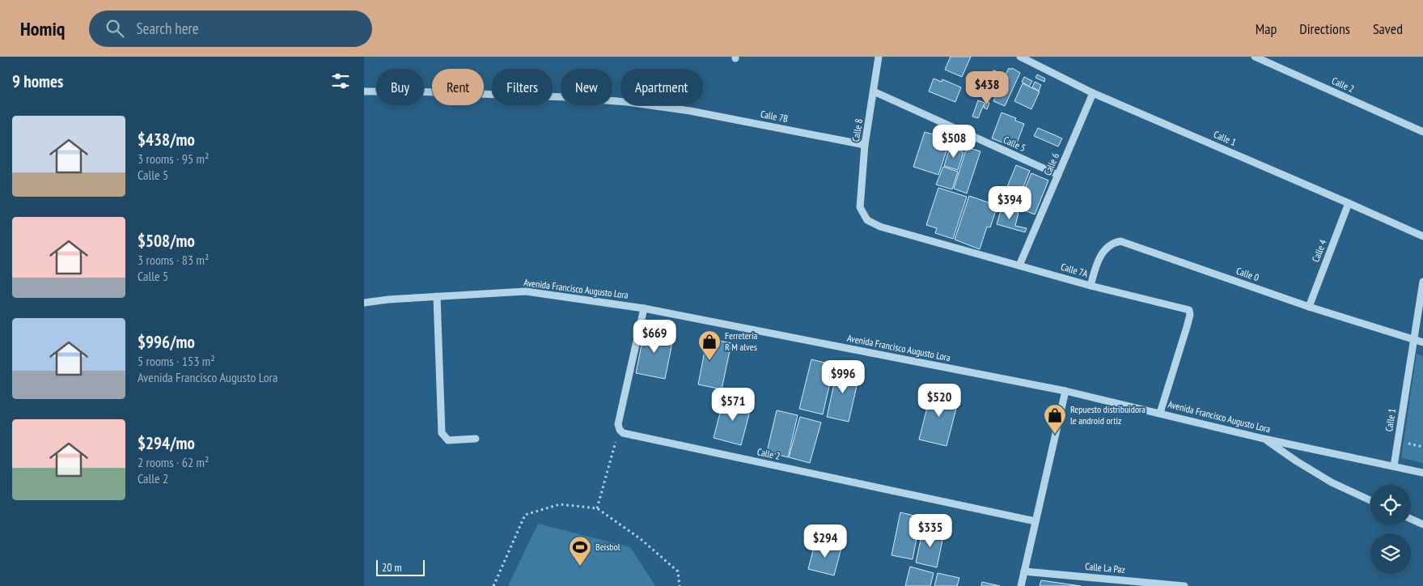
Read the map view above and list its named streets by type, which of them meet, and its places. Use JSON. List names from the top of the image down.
{
  "streets": {
    "street": [
      "Calle 2",
      "Calle 7B",
      "Calle 8",
      "Calle 1",
      "Calle 5",
      "Calle 6",
      "Calle 4",
      "Calle 7A",
      "Calle 0",
      "Avenida Francisco Augusto Lora",
      "Calle La Paz"
    ]
  },
  "crossings": [
    ["Calle 7B", "Calle 8"],
    ["Calle 8", "Calle 5"],
    ["Calle 8", "Calle 7A"],
    ["Calle 1", "Calle 6"],
    ["Calle 1", "Calle 4"],
    ["Calle 1", "Calle 0"],
    ["Calle 1", "Avenida Francisco Augusto Lora"],
    ["Calle 5", "Calle 6"],
    ["Calle 6", "Calle 7A"],
    ["Calle 4", "Calle 0"],
    ["Calle 7A", "Calle 0"],
    ["Calle 7A", "Avenida Francisco Augusto Lora"]
  ],
  "places": {
    "shop": ["Ferretería R M alves", "Repuesto distribuidora le android ortiz"],
    "sports": ["Beisbol"]
  },
  "scale_bar": "20 m",
  "page": {
    "header": "Homiq",
    "search": "Search here",
    "nav": ["Map", "Directions", "Saved"],
    "heading": "9 homes",
    "chip": [
      "Buy",
      "Rent",
      "Filters",
      "New",
      "Apartment"
    ],
    "price": [
      "$438",
      "$508",
      "$394",
      "$669",
      "$996",
      "$520",
      "$571",
      "$335",
      "$294"
    ],
    "list": [
      {
        "name": "$438/mo",
        "note": "3 rooms · 95 m² · Calle 5"
      },
      {
        "name": "$508/mo",
        "note": "3 rooms · 83 m² · Calle 5"
      },
      {
        "name": "$996/mo",
        "note": "5 rooms · 153 m² · Avenida Francisco Augusto Lora"
      },
      {
        "name": "$294/mo",
        "note": "2 rooms · 62 m² · Calle 2"
      }
    ],
    "scale": "20 m"
  }
}
